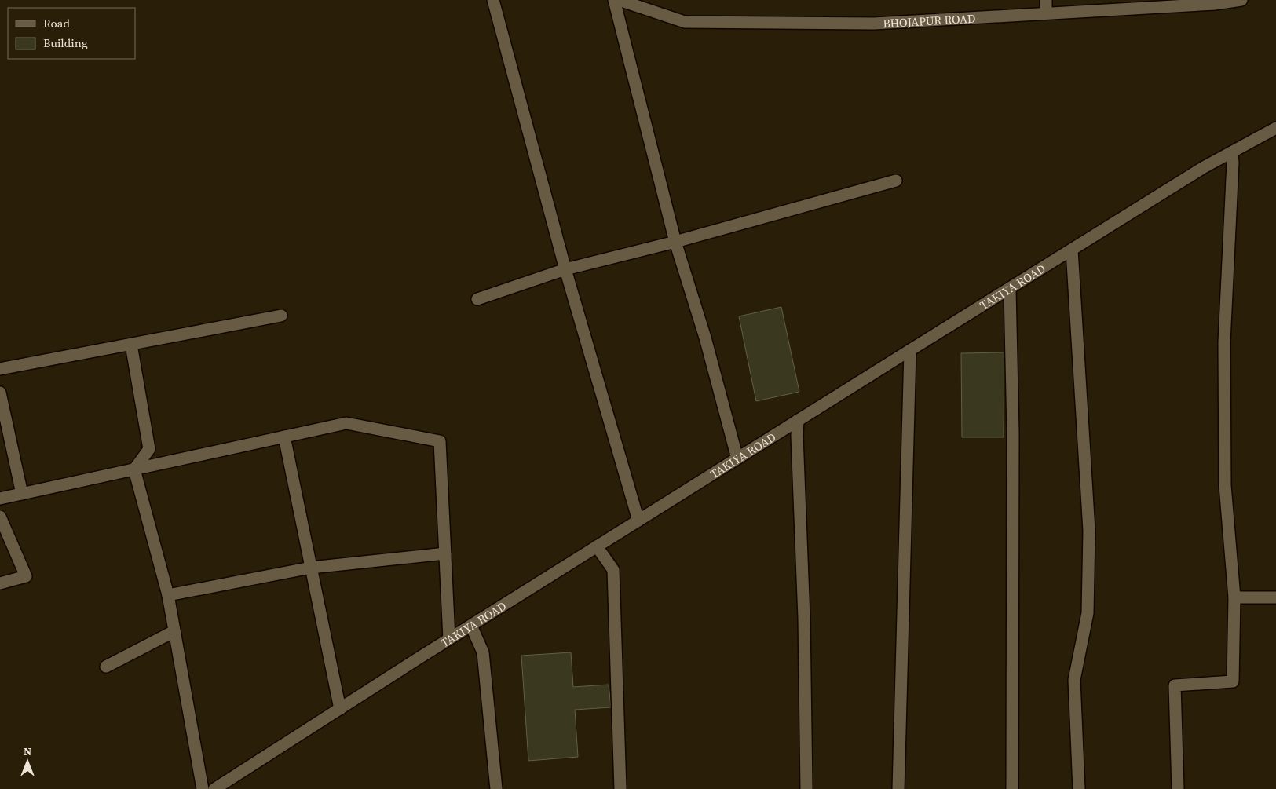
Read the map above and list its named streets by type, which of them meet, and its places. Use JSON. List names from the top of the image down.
{
  "streets": {
    "street": ["BHOJAPUR ROAD", "TAKIYA ROAD"]
  },
  "legend": ["Road", "Building"],
  "north": "top"
}
